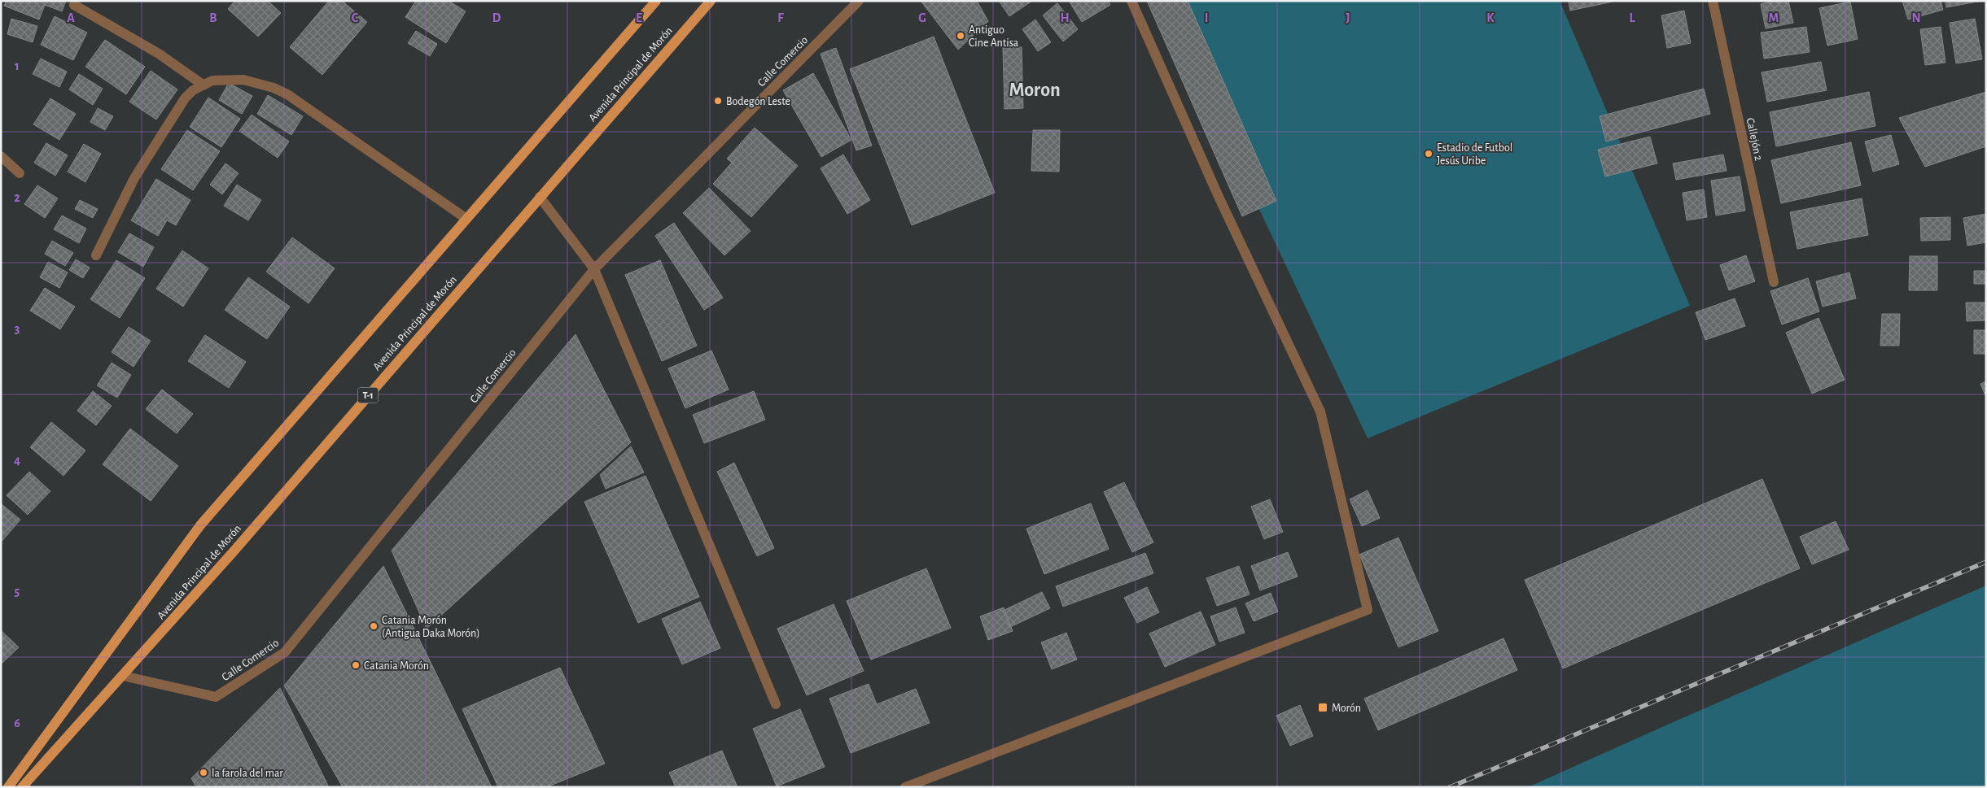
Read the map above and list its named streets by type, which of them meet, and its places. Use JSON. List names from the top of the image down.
{
  "streets": {
    "main road": ["Avenida Principal de Morón", "T-1"],
    "street": ["Calle Comercio", "Callejón 2"]
  },
  "crossings": [
    ["Calle Comercio", "Avenida Principal de Morón"]
  ],
  "districts": ["Moron"],
  "places": {
    "other": [
      "Antiguo Cine Antisa",
      "Bodegón Leste",
      "Estadio de Futbol Jesús Uribe",
      "Catania Morón (Antigua Daka Morón)",
      "Catania Morón",
      "la farola del mar"
    ],
    "transit": ["Morón"]
  },
  "grid": {
    "columns": [
      "A",
      "B",
      "C",
      "D",
      "E",
      "F",
      "G",
      "H",
      "I",
      "J",
      "K",
      "L",
      "M",
      "N"
    ],
    "rows": [
      "1",
      "2",
      "3",
      "4",
      "5",
      "6"
    ]
  }
}
